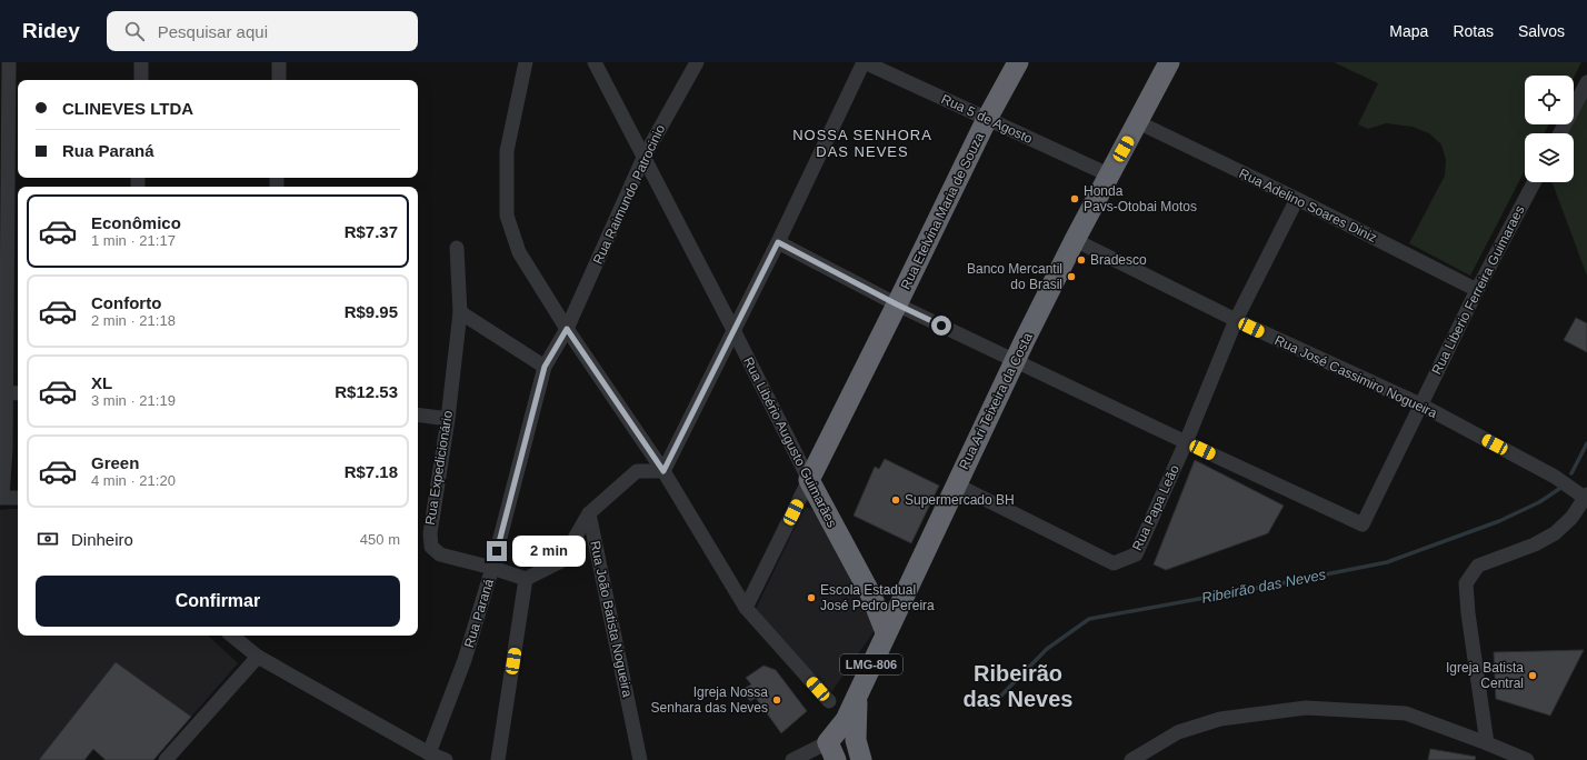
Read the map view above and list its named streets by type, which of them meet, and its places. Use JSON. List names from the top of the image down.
{
  "streets": {
    "highway": [
      "Rua Etelvina Maria de Souza",
      "Rua Ari Teixeira da Costa",
      "Rua Libério Augusto Guimarães",
      "LMG-806"
    ],
    "street": [
      "Rua 5 de Agosto",
      "Rua Raimundo Patrocinio",
      "Rua Adelino Soares Diniz",
      "Rua Liberio Ferreira Guimaraes",
      "Rua José Cassimiro Nogueira",
      "Rua Expedicionário",
      "Rua Papa Leão",
      "Rua Paraná",
      "Rua João Batista Nogueira"
    ]
  },
  "crossings": [
    ["Rua 5 de Agosto", "Rua Etelvina Maria de Souza"],
    ["Rua 5 de Agosto", "Rua Ari Teixeira da Costa"],
    ["Rua Raimundo Patrocinio", "Rua Libério Augusto Guimarães"],
    ["Rua Raimundo Patrocinio", "Rua Paraná"],
    ["Rua Adelino Soares Diniz", "Rua Liberio Ferreira Guimaraes"],
    ["Rua Adelino Soares Diniz", "Rua Ari Teixeira da Costa"],
    ["Rua Adelino Soares Diniz", "Rua Papa Leão"],
    ["Rua Etelvina Maria de Souza", "Rua Libério Augusto Guimarães"],
    ["Rua Liberio Ferreira Guimaraes", "Rua José Cassimiro Nogueira"],
    ["Rua Liberio Ferreira Guimaraes", "Rua Papa Leão"],
    ["Rua José Cassimiro Nogueira", "Rua Ari Teixeira da Costa"],
    ["Rua José Cassimiro Nogueira", "Rua Papa Leão"],
    ["Rua Ari Teixeira da Costa", "Rua Libério Augusto Guimarães"],
    ["Rua Ari Teixeira da Costa", "Rua Papa Leão"],
    ["Rua Ari Teixeira da Costa", "LMG-806"],
    ["Rua Expedicionário", "Rua Paraná"]
  ],
  "districts": ["NOSSA SENHORA DAS NEVES", "Ribeirão das Neves"],
  "water": ["Ribeirão das Neves"],
  "places": [
    "Honda Pavs-Otobai Motos",
    "Bradesco",
    "Banco Mercantil do Brasil",
    "Supermercado BH",
    "Escola Estadual José Pedro Pereira",
    "Igreja Batista Central",
    "Igreja Nossa Senhara das Neves"
  ],
  "page": {
    "header": "Ridey",
    "search": "Pesquisar aqui",
    "nav": ["Mapa", "Rotas", "Salvos"],
    "banner": ["CLINEVES LTDA", "Rua Paraná"],
    "list": [
      {
        "name": "Econômico",
        "note": "1 min · 21:17",
        "value": "R$7.37"
      },
      {
        "name": "Conforto",
        "note": "2 min · 21:18",
        "value": "R$9.95"
      },
      {
        "name": "XL",
        "note": "3 min · 21:19",
        "value": "R$12.53"
      },
      {
        "name": "Green",
        "note": "4 min · 21:20",
        "value": "R$7.18"
      }
    ],
    "pay": ["Dinheiro", "450 m"],
    "bubble": "2 min",
    "buttons": "Confirmar"
  }
}
